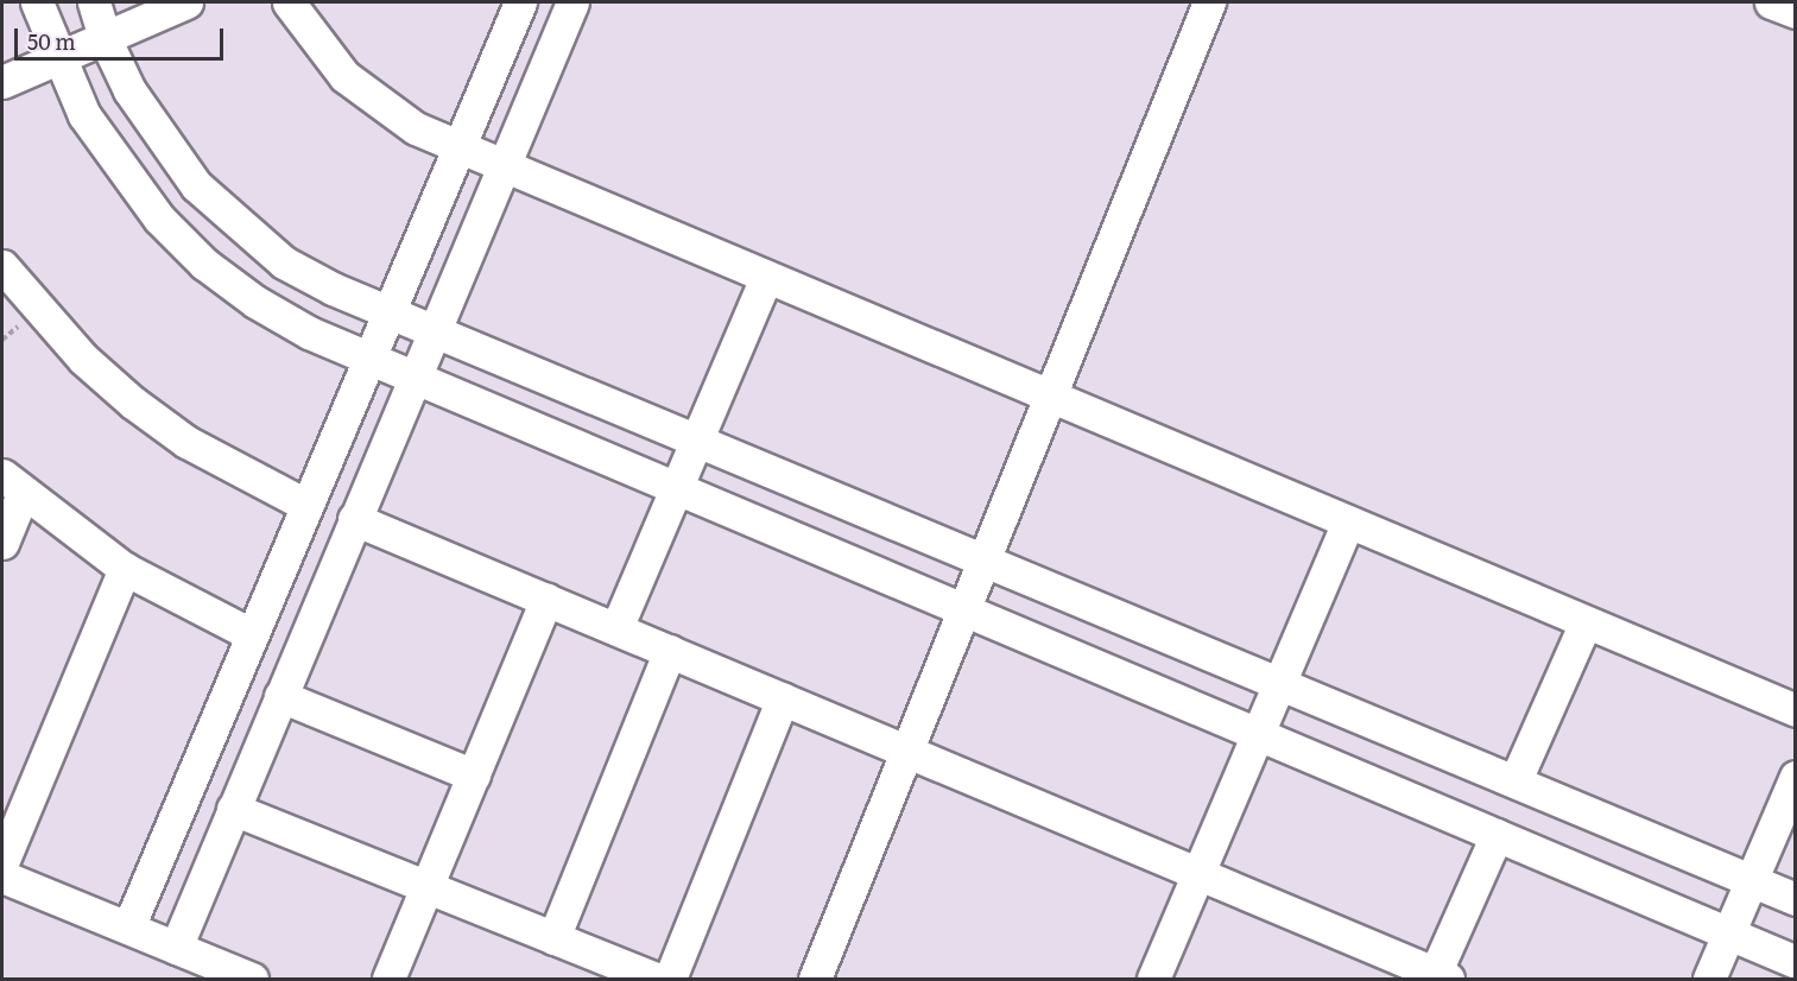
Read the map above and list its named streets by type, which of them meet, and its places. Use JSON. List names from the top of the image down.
{
  "scale_bar": "50 m"
}
